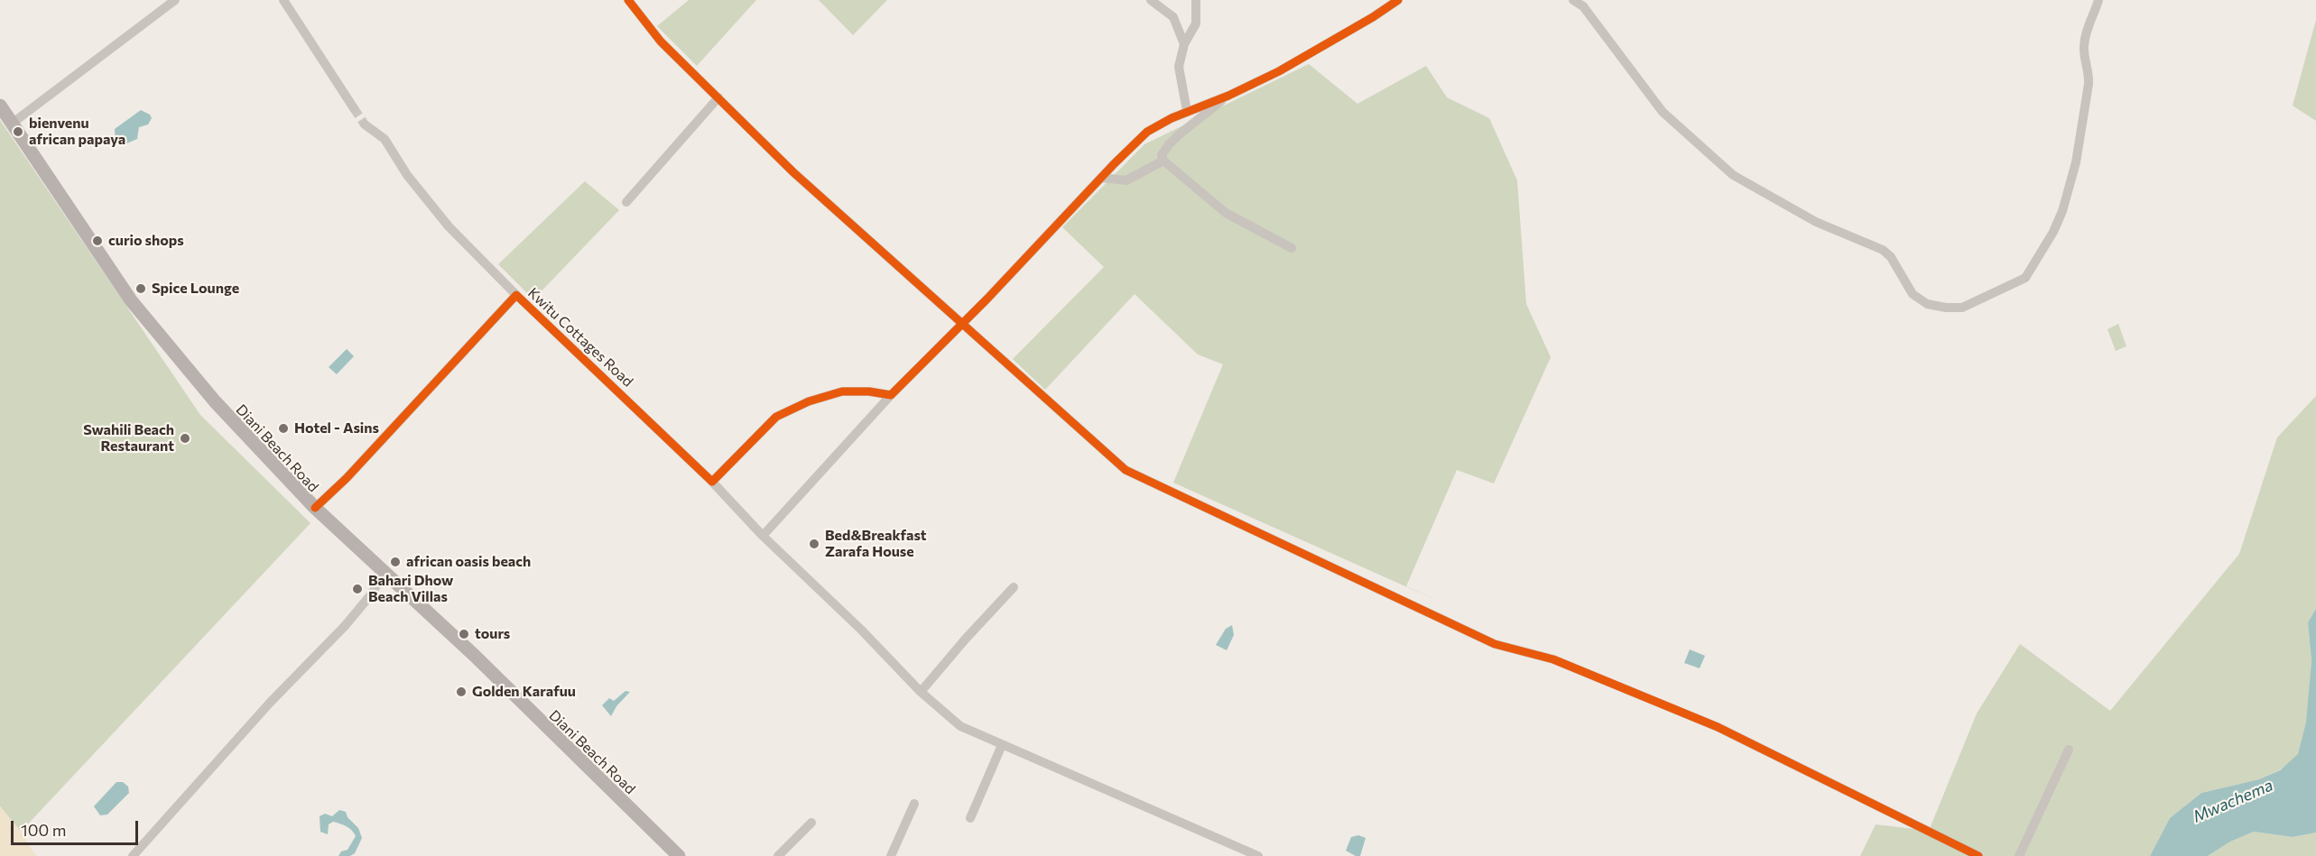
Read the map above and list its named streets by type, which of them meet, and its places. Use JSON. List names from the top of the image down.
{
  "streets": {
    "main road": ["Diani Beach Road"],
    "street": ["Kwitu Cottages Road"]
  },
  "crossings": [
    ["Kwitu Cottages Road", "Diani Beach Road"]
  ],
  "water": ["Mwachema"],
  "places": [
    "bienvenu african papaya",
    "curio shops",
    "Spice Lounge",
    "Hotel - Asins",
    "Swahili Beach Restaurant",
    "Bed&Breakfast Zarafa House",
    "african oasis beach",
    "Bahari Dhow Beach Villas",
    "tours",
    "Golden Karafuu"
  ],
  "scale_bar": "100 m"
}
